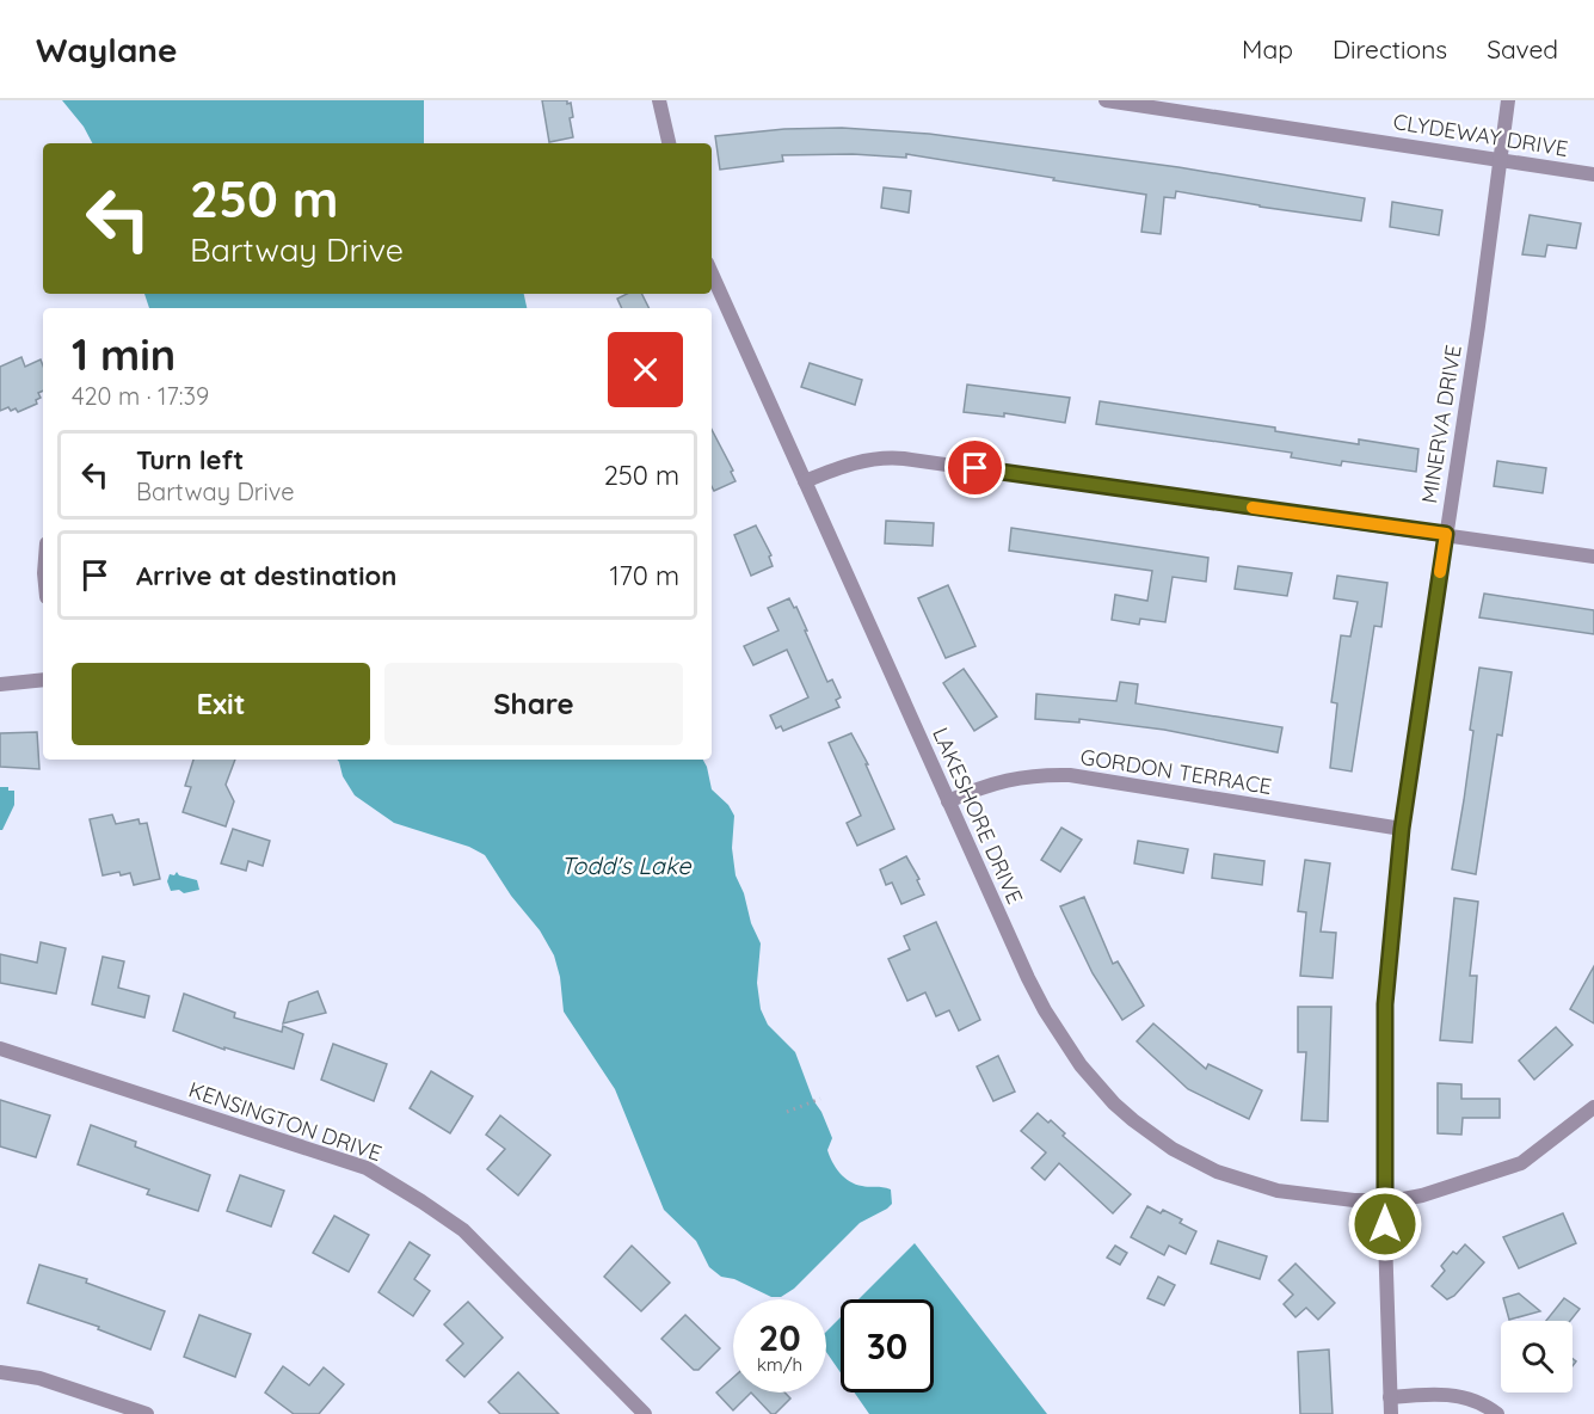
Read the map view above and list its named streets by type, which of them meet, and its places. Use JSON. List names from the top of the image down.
{
  "streets": {
    "street": [
      "CLYDEWAY DRIVE",
      "MINERVA DRIVE",
      "GORDON TERRACE",
      "LAKESHORE DRIVE",
      "KENSINGTON DRIVE"
    ]
  },
  "crossings": [
    ["CLYDEWAY DRIVE", "MINERVA DRIVE"],
    ["MINERVA DRIVE", "GORDON TERRACE"],
    ["MINERVA DRIVE", "LAKESHORE DRIVE"],
    ["GORDON TERRACE", "LAKESHORE DRIVE"]
  ],
  "water": ["Todd's Lake"],
  "page": {
    "header": "Waylane",
    "nav": ["Map", "Directions", "Saved"],
    "turn": ["250 m", "Bartway Drive"],
    "heading": ["1 min", "420 m · 17:39"],
    "list": [
      {
        "name": "Turn left",
        "note": "Bartway Drive",
        "value": "250 m"
      },
      {
        "name": "Arrive at destination",
        "value": "170 m"
      }
    ],
    "buttons": ["Exit", "Share"],
    "speed": "20 km/h",
    "limit": "30"
  }
}
